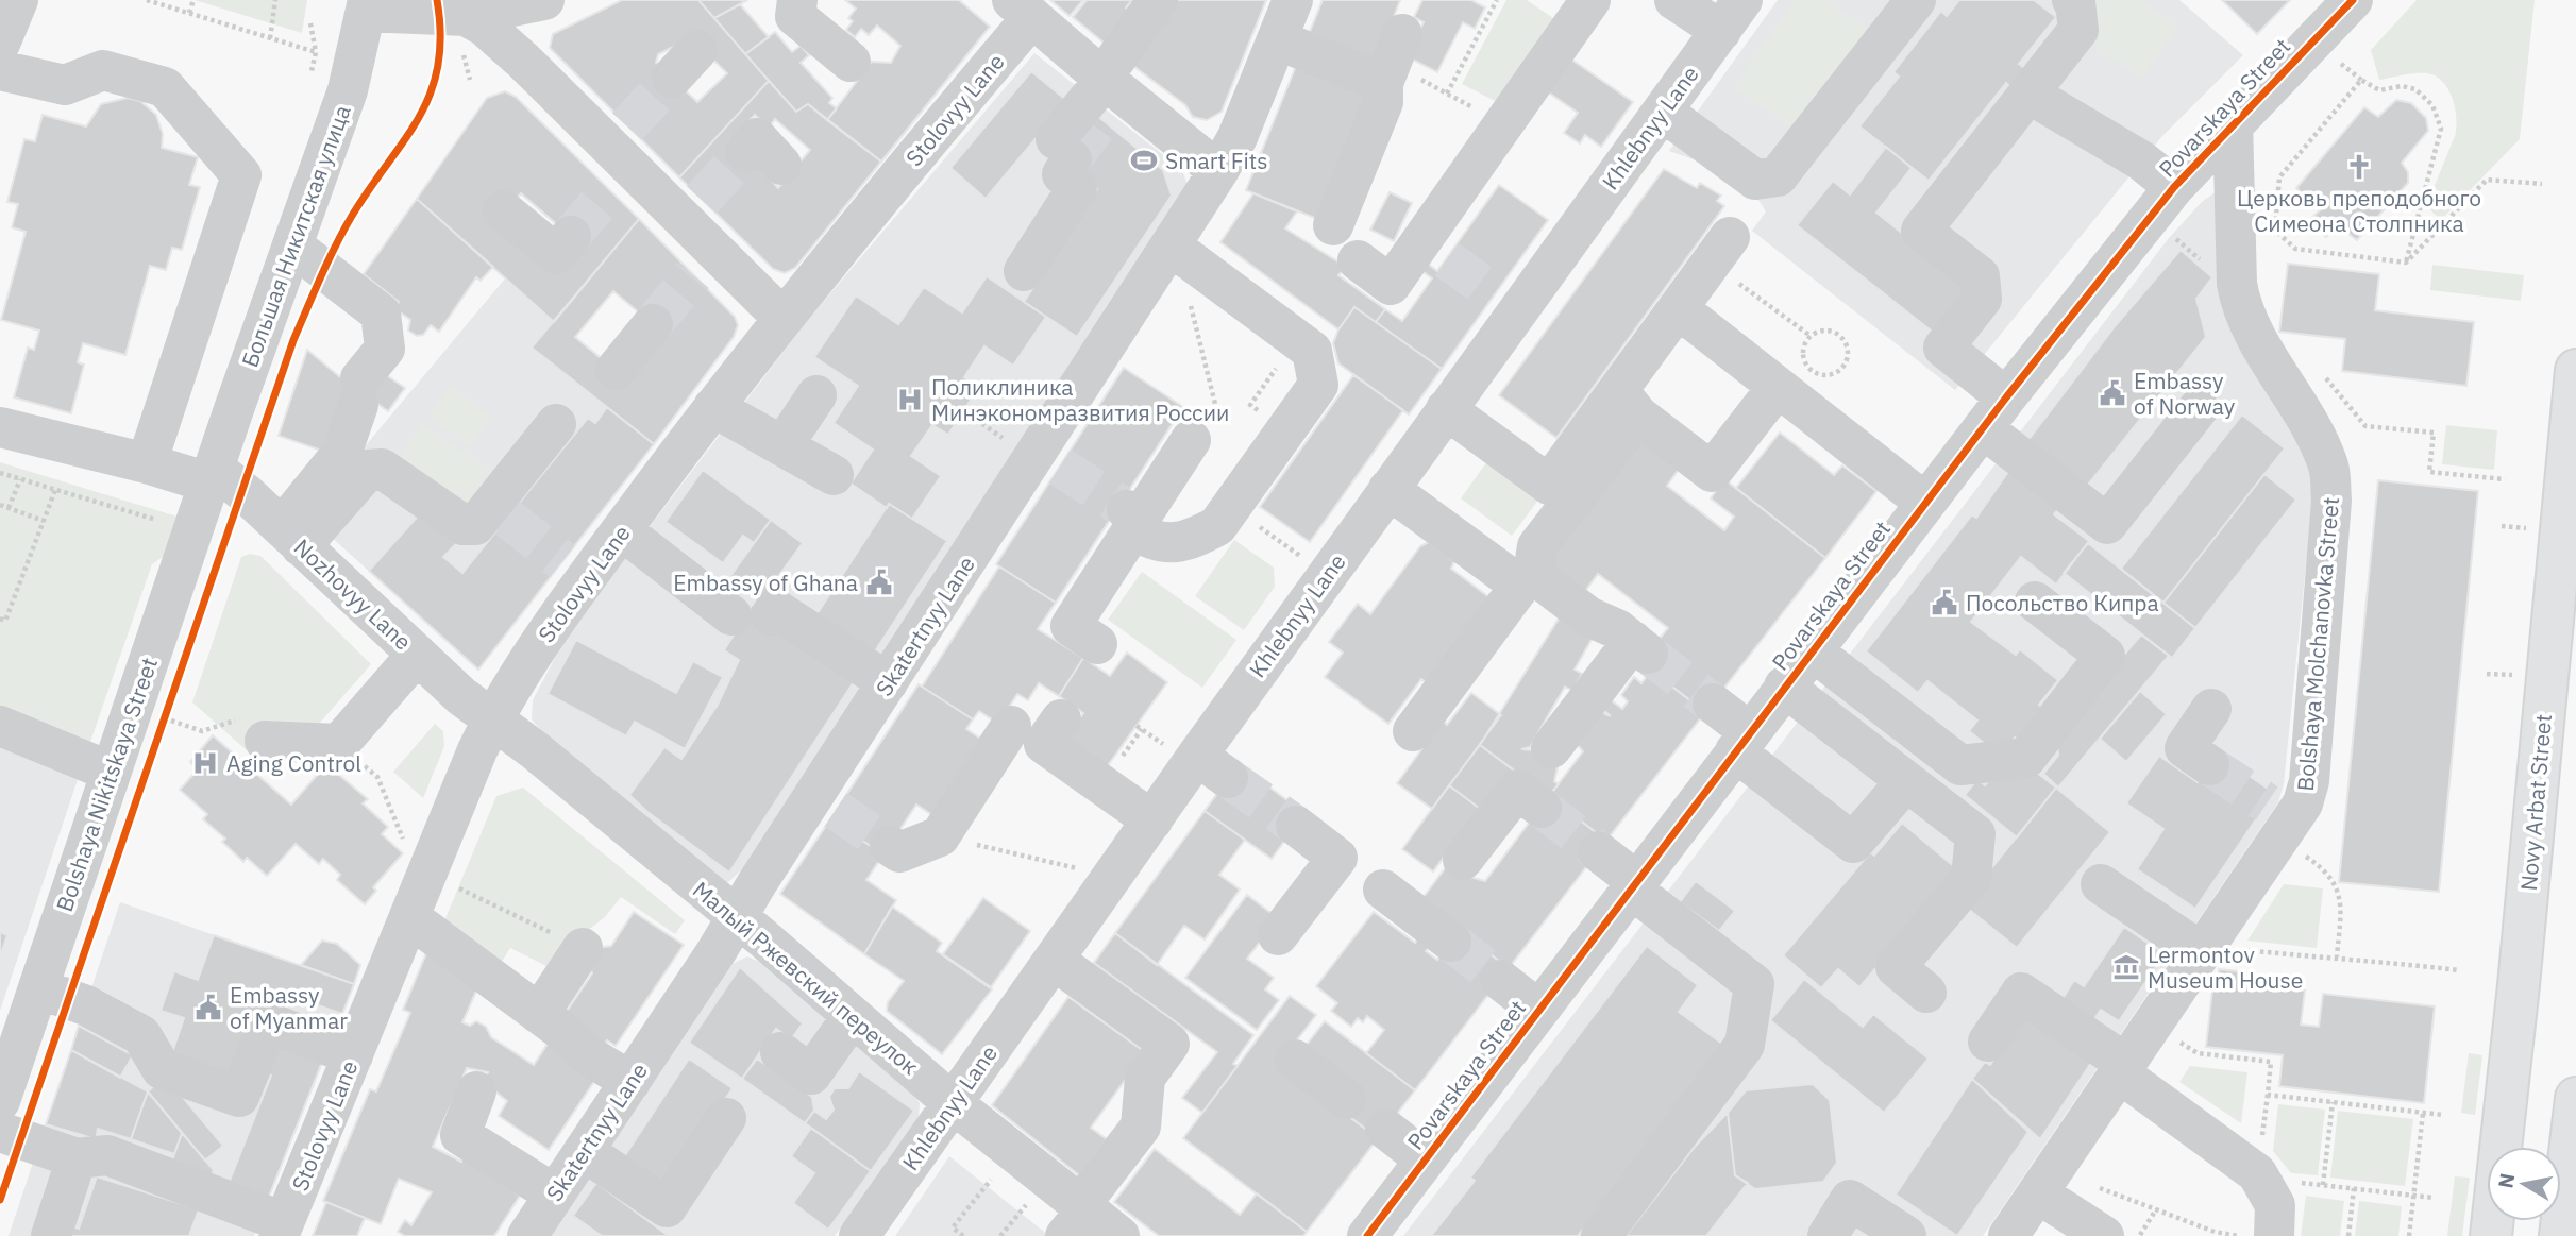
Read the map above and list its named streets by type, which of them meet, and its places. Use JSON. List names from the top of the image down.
{
  "streets": {
    "main road": ["Novy Arbat Street"],
    "street": [
      "Povarskaya Street",
      "Stolovyy Lane",
      "Khlebnyy Lane",
      "Большая Никитская улица",
      "Nozhovyy Lane",
      "Skatertnyy Lane",
      "Bolshaya Molchanovka Street",
      "Bolshaya Nikitskaya Street",
      "Малый Ржевский переулок"
    ]
  },
  "crossings": [
    ["Povarskaya Street", "Bolshaya Molchanovka Street"],
    ["Stolovyy Lane", "Nozhovyy Lane"],
    ["Stolovyy Lane", "Малый Ржевский переулок"],
    ["Khlebnyy Lane", "Малый Ржевский переулок"],
    ["Большая Никитская улица", "Nozhovyy Lane"],
    ["Большая Никитская улица", "Bolshaya Nikitskaya Street"],
    ["Nozhovyy Lane", "Bolshaya Nikitskaya Street"],
    ["Nozhovyy Lane", "Малый Ржевский переулок"],
    ["Skatertnyy Lane", "Малый Ржевский переулок"]
  ],
  "places": {
    "sports": ["Smart Fits"],
    "church": ["Церковь преподобного Симеона Столпника"],
    "public building": [
      "Embassy of Norway",
      "Embassy of Ghana",
      "Посольство Кипра",
      "Embassy of Myanmar"
    ],
    "hospital": ["Поликлиника Минэкономразвития России", "Aging Control"],
    "museum": ["Lermontov Museum House"]
  },
  "north": "left"
}
